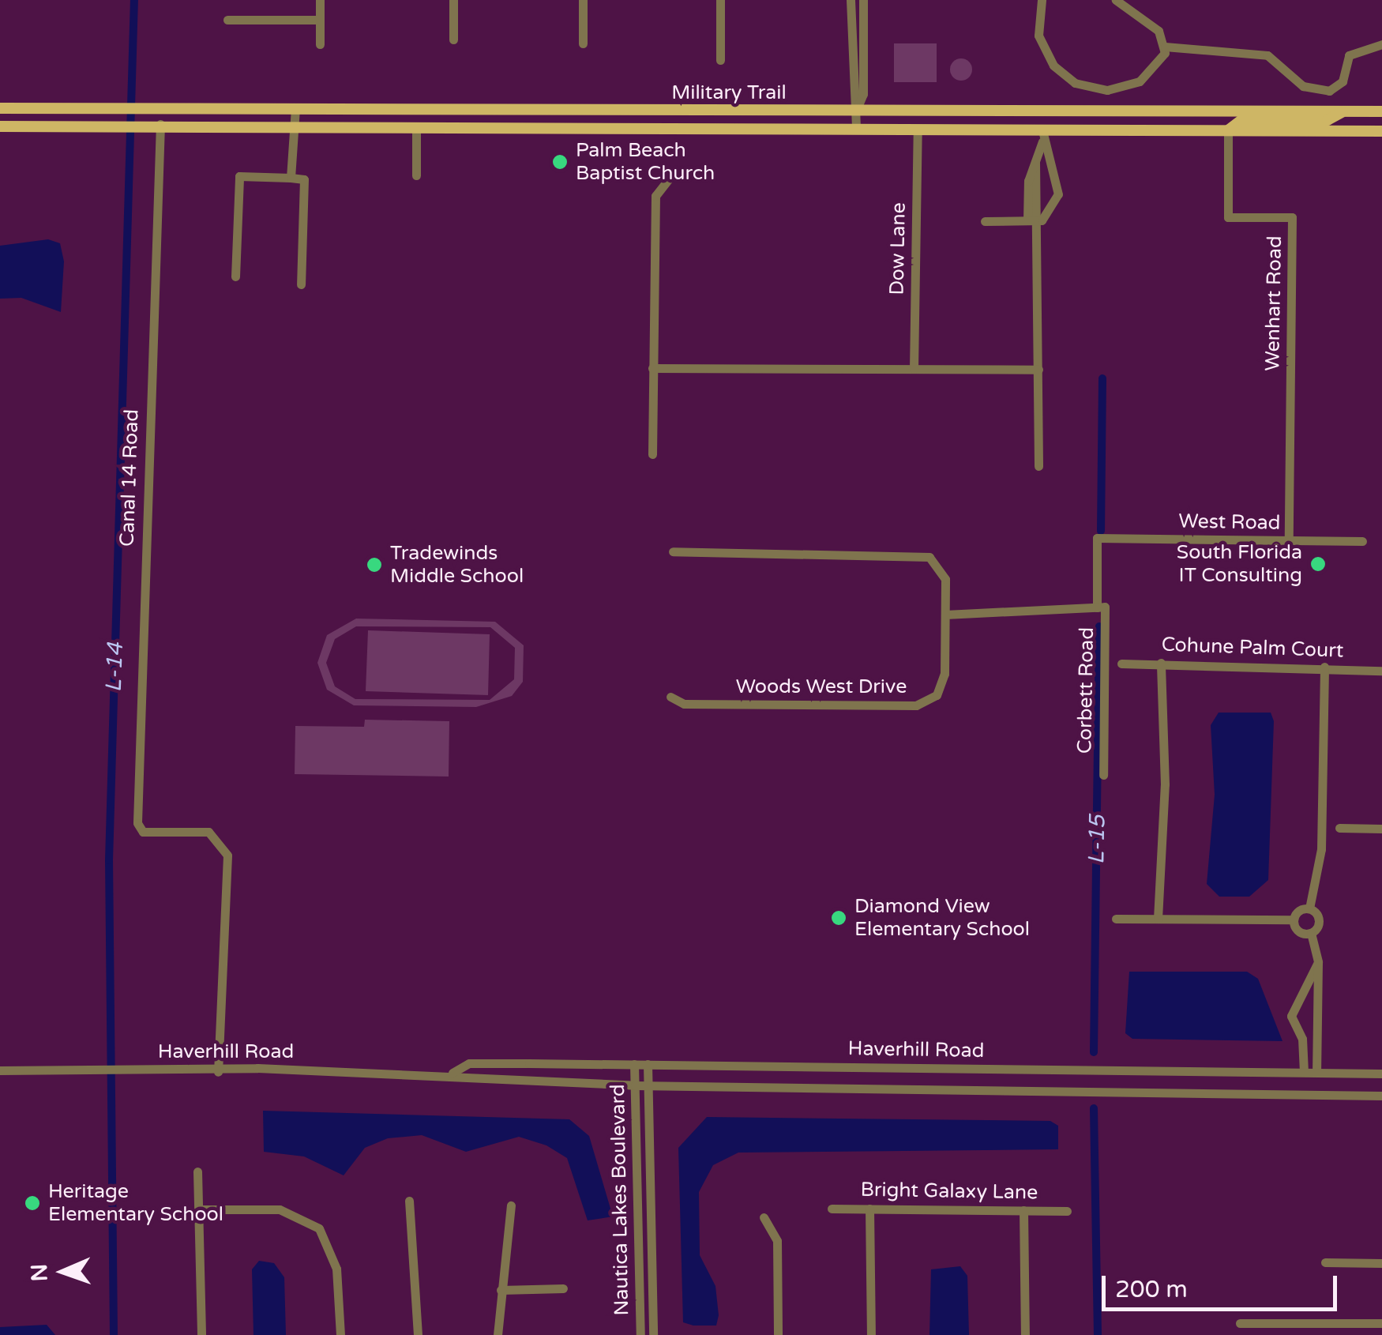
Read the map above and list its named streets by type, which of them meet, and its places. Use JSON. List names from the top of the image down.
{
  "streets": {
    "main road": ["Military Trail"],
    "street": [
      "Dow Lane",
      "Wenhart Road",
      "Canal 14 Road",
      "West Road",
      "Cohune Palm Court",
      "Woods West Drive",
      "Corbett Road",
      "Haverhill Road",
      "Bright Galaxy Lane",
      "Nautica Lakes Boulevard"
    ]
  },
  "crossings": [
    ["Military Trail", "Dow Lane"],
    ["Military Trail", "Wenhart Road"],
    ["Military Trail", "Canal 14 Road"],
    ["Wenhart Road", "West Road"],
    ["Canal 14 Road", "Haverhill Road"],
    ["West Road", "Corbett Road"],
    ["Haverhill Road", "Nautica Lakes Boulevard"]
  ],
  "water": ["L-14", "L-15"],
  "places": [
    "Palm Beach Baptist Church",
    "South Florida IT Consulting",
    "Tradewinds Middle School",
    "Diamond View Elementary School",
    "Heritage Elementary School"
  ],
  "scale_bar": "200 m",
  "north": "left"
}
